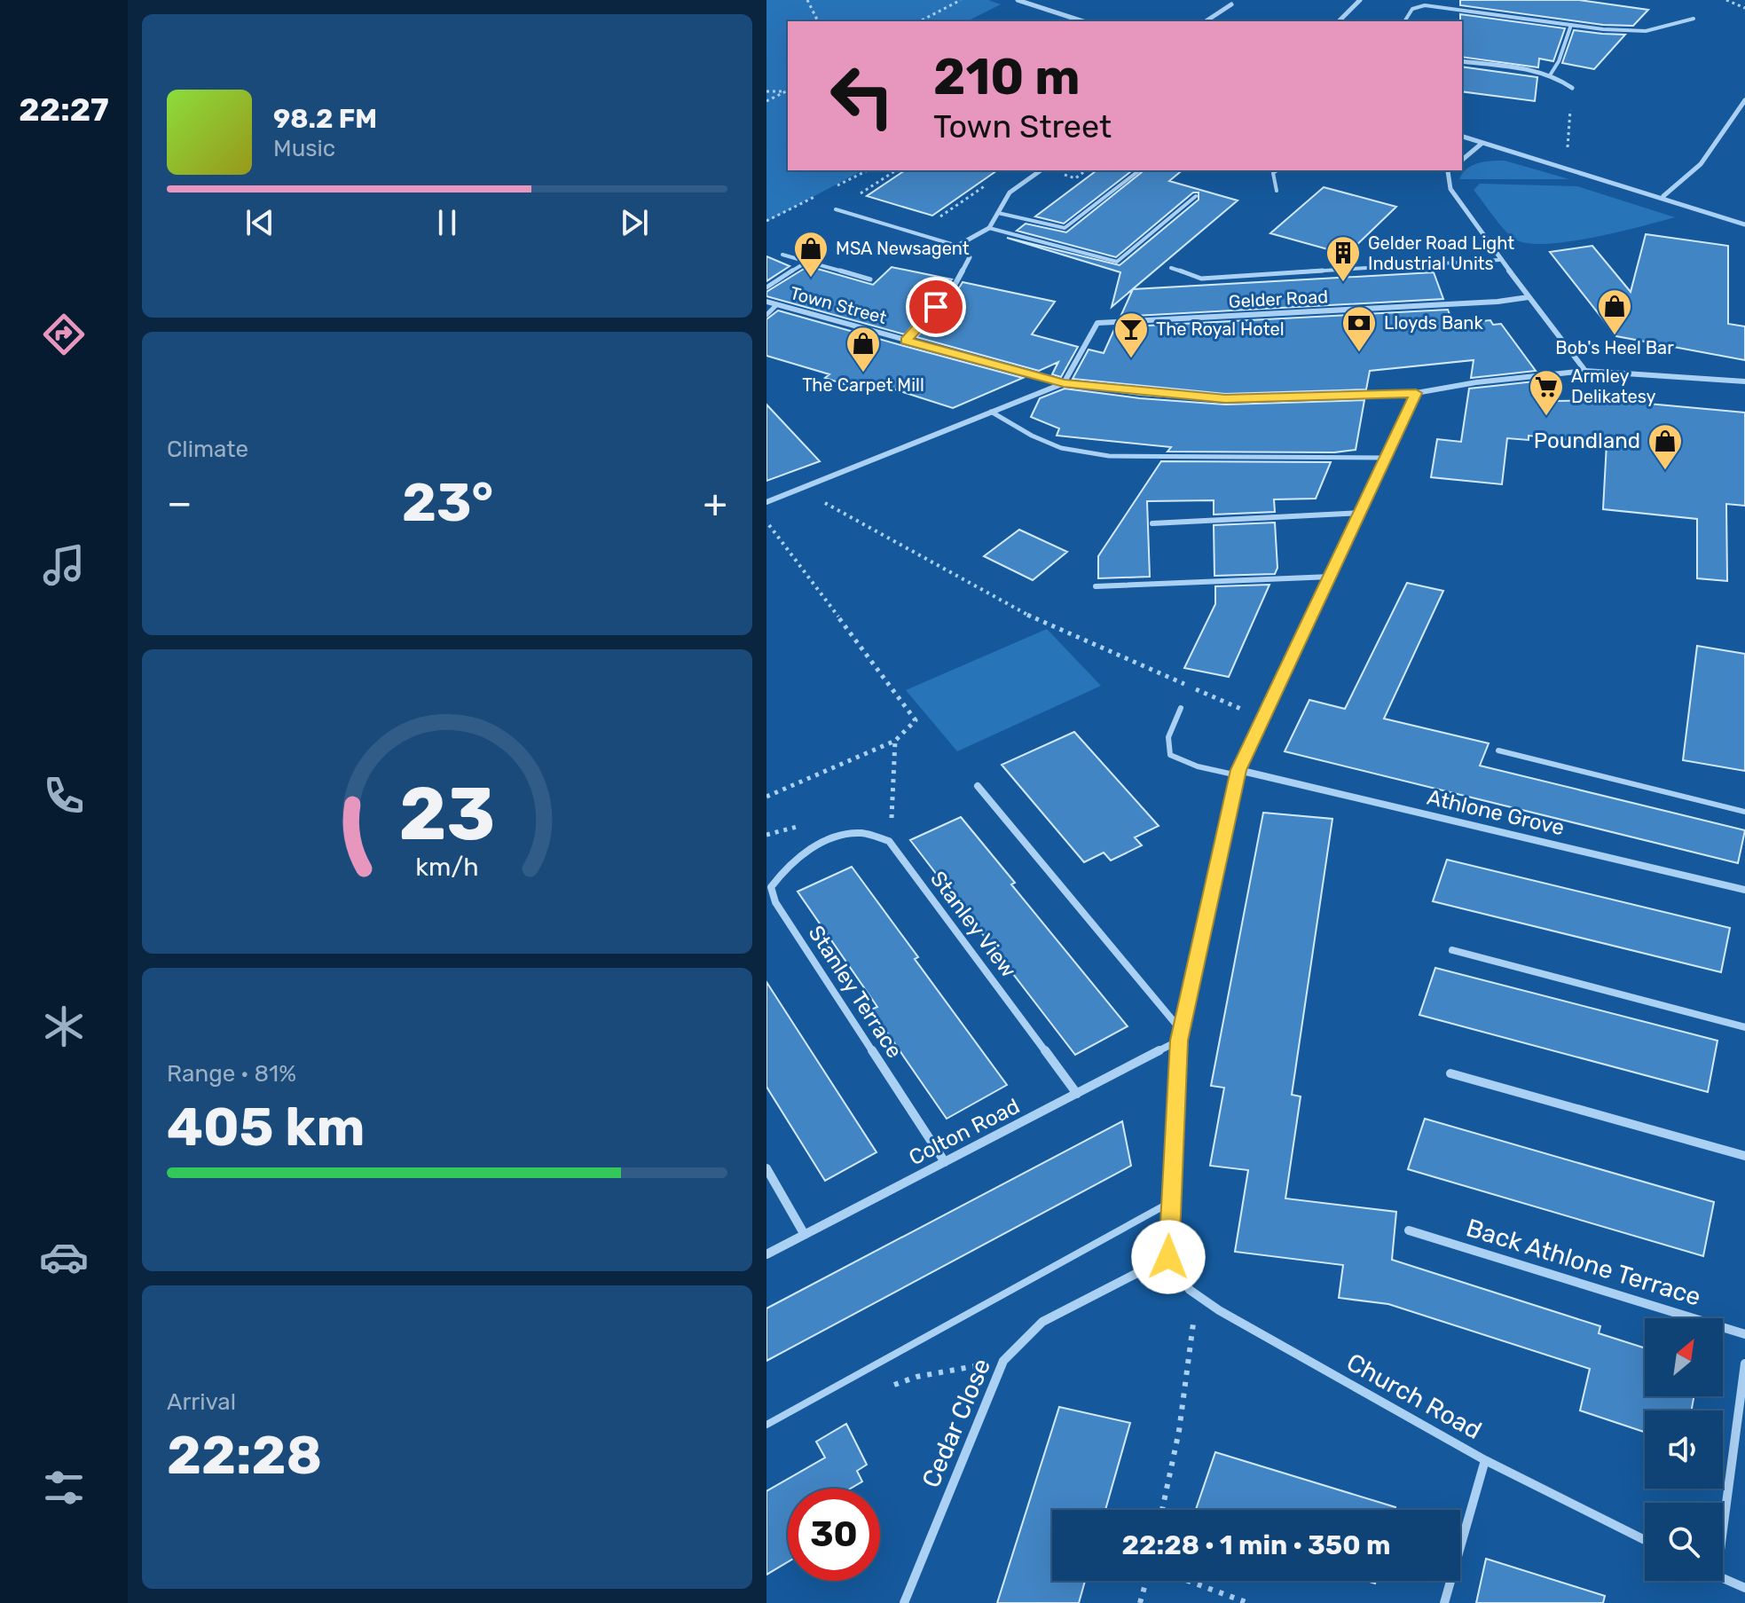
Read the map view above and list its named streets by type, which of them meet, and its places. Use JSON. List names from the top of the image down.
{
  "streets": {
    "street": [
      "Gelder Road",
      "Town Street",
      "Athlone Grove",
      "Stanley View",
      "Stanley Terrace",
      "Colton Road",
      "Back Athlone Terrace",
      "Church Road",
      "Cedar Close"
    ]
  },
  "crossings": [
    ["Gelder Road", "Town Street"],
    ["Stanley View", "Stanley Terrace"],
    ["Stanley View", "Colton Road"],
    ["Stanley Terrace", "Colton Road"],
    ["Church Road", "Cedar Close"]
  ],
  "places": {
    "shop": [
      "MSA Newsagent",
      "Bob's Heel Bar",
      "The Carpet Mill",
      "Poundland"
    ],
    "building": ["Gelder Road Light Industrial Units"],
    "bank": ["Lloyds Bank"],
    "bar": ["The Royal Hotel"],
    "supermarket": ["Armley Delikatesy"]
  },
  "north": "top right",
  "page": {
    "tabs": "22:27",
    "turn": ["210 m", "Town Street"],
    "song": ["98.2 FM", "Music"],
    "tile": [
      "Climate",
      ["Range · 81%", "405 km"],
      ["Arrival", "22:28"]
    ],
    "heat": ["−", "23°", "+"],
    "limit": "30",
    "trip": "22:28 · 1 min · 350 m",
    "gauge": ["23", "km/h"]
  }
}
